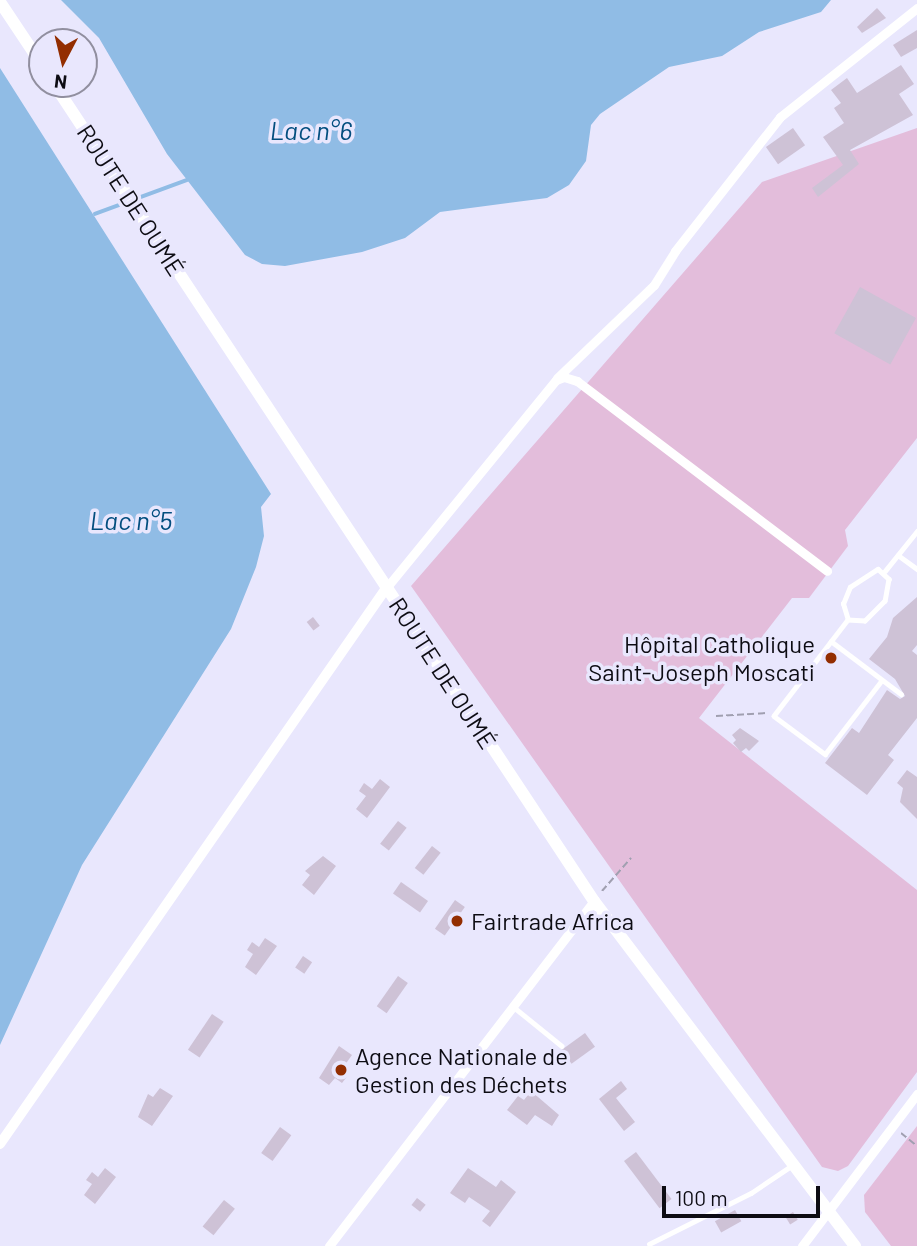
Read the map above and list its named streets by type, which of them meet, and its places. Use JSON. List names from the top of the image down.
{
  "streets": {
    "main road": ["ROUTE DE OUMÉ"]
  },
  "water": ["Lac n°6", "Lac n°5"],
  "places": ["Hôpital Catholique Saint-Joseph Moscati", "Fairtrade Africa", "Agence Nationale de Gestion des Déchets"],
  "scale_bar": "100 m",
  "north": "bottom"
}
